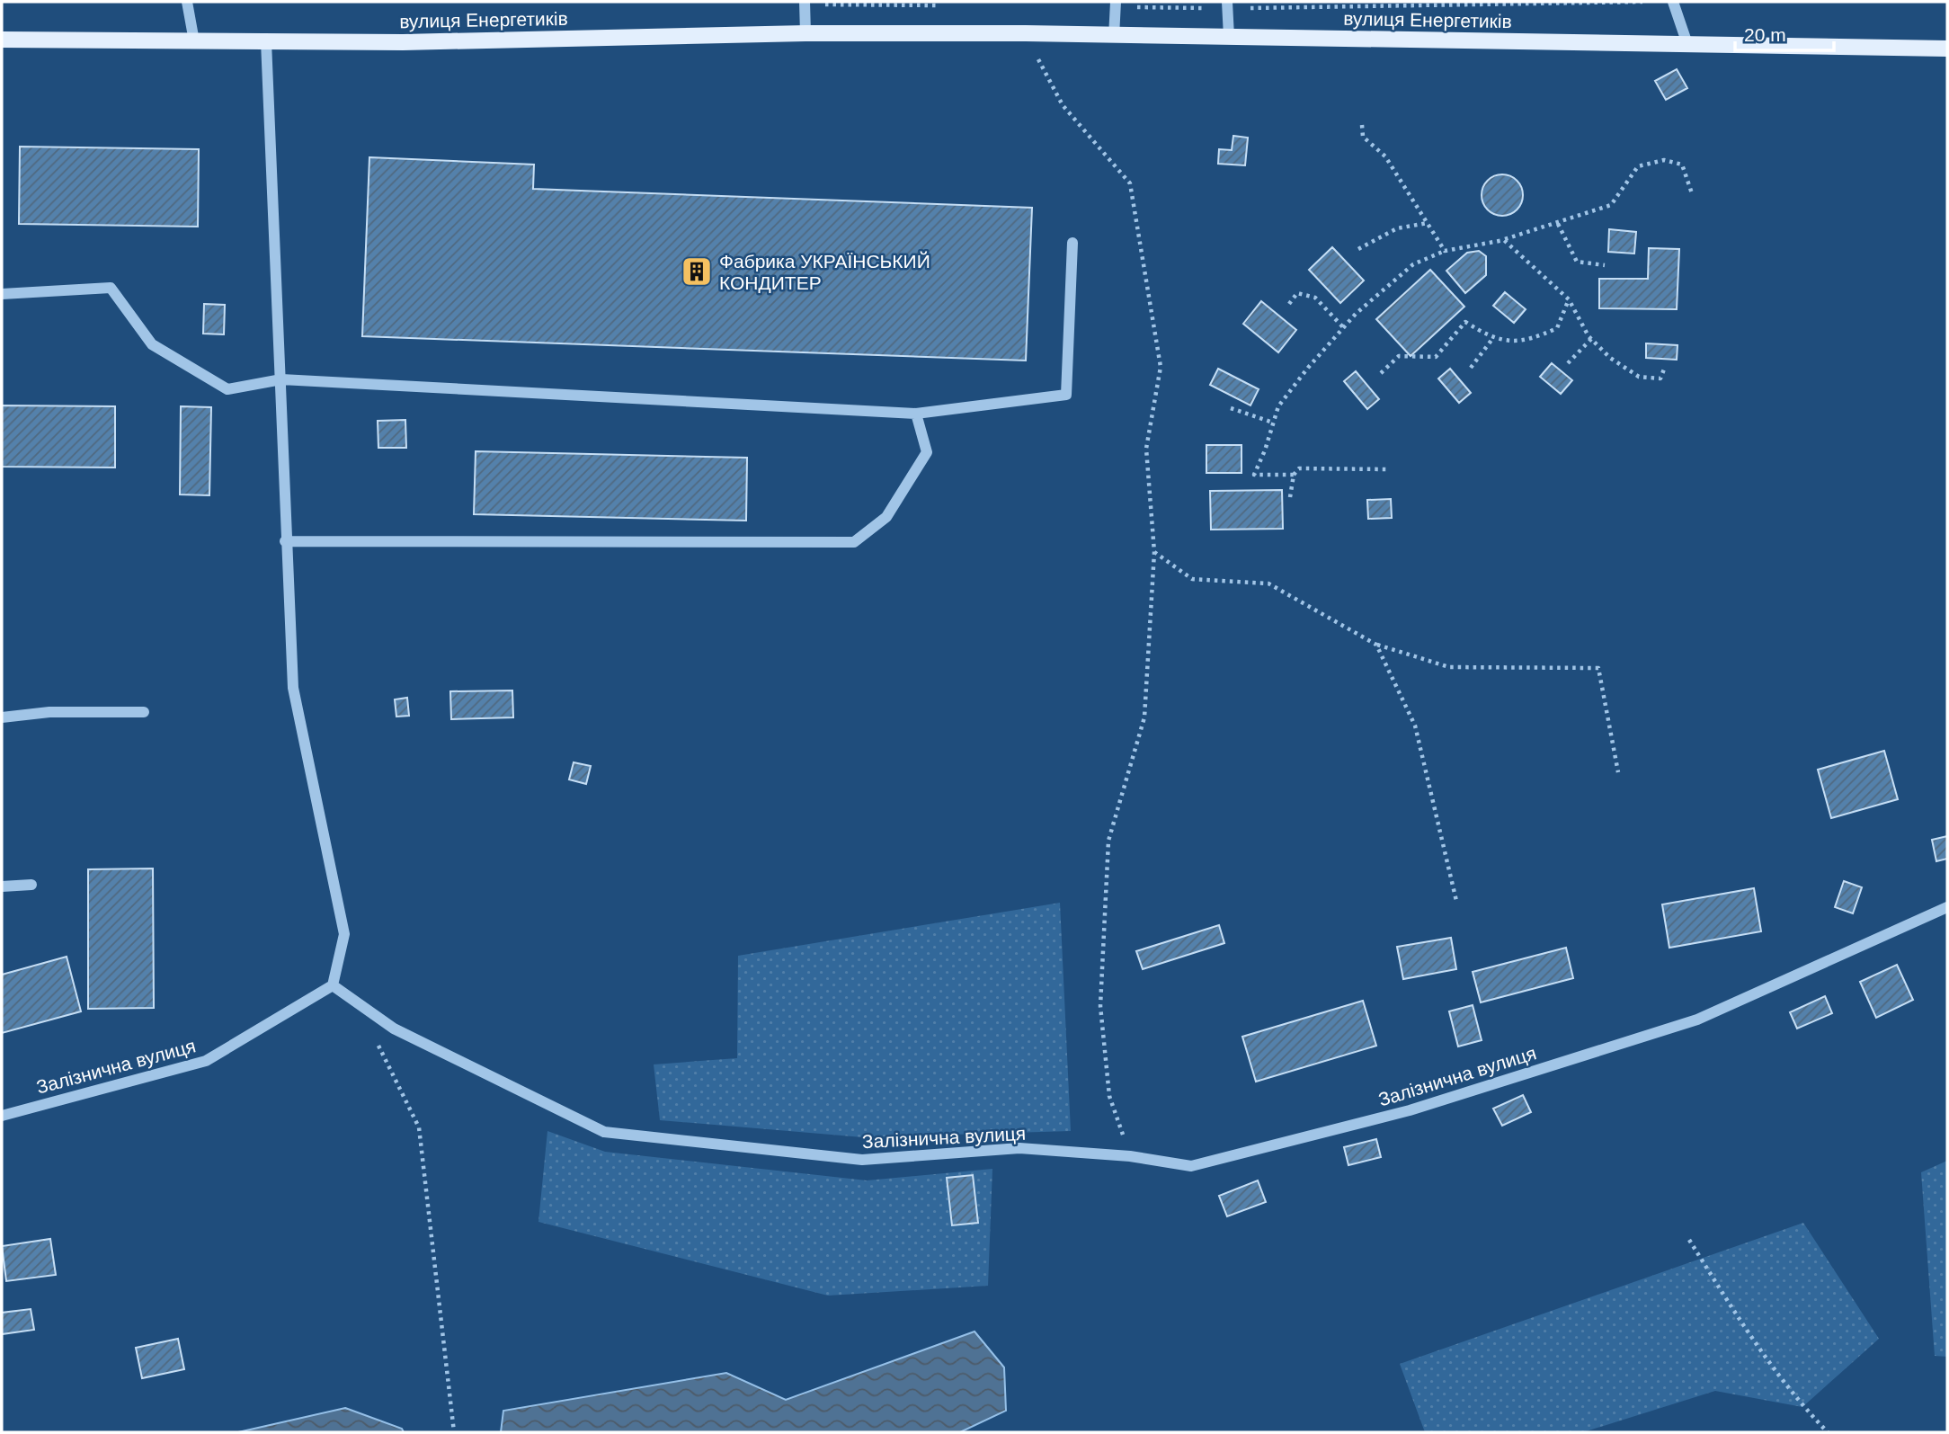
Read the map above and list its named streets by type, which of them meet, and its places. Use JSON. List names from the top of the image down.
{
  "streets": {
    "main road": ["вулиця Енергетиків"],
    "street": ["Залізнична вулиця"]
  },
  "places": {
    "building": ["Фабрика УКРАЇНСЬКИЙ КОНДИТЕР"]
  },
  "scale_bar": "20 m"
}
